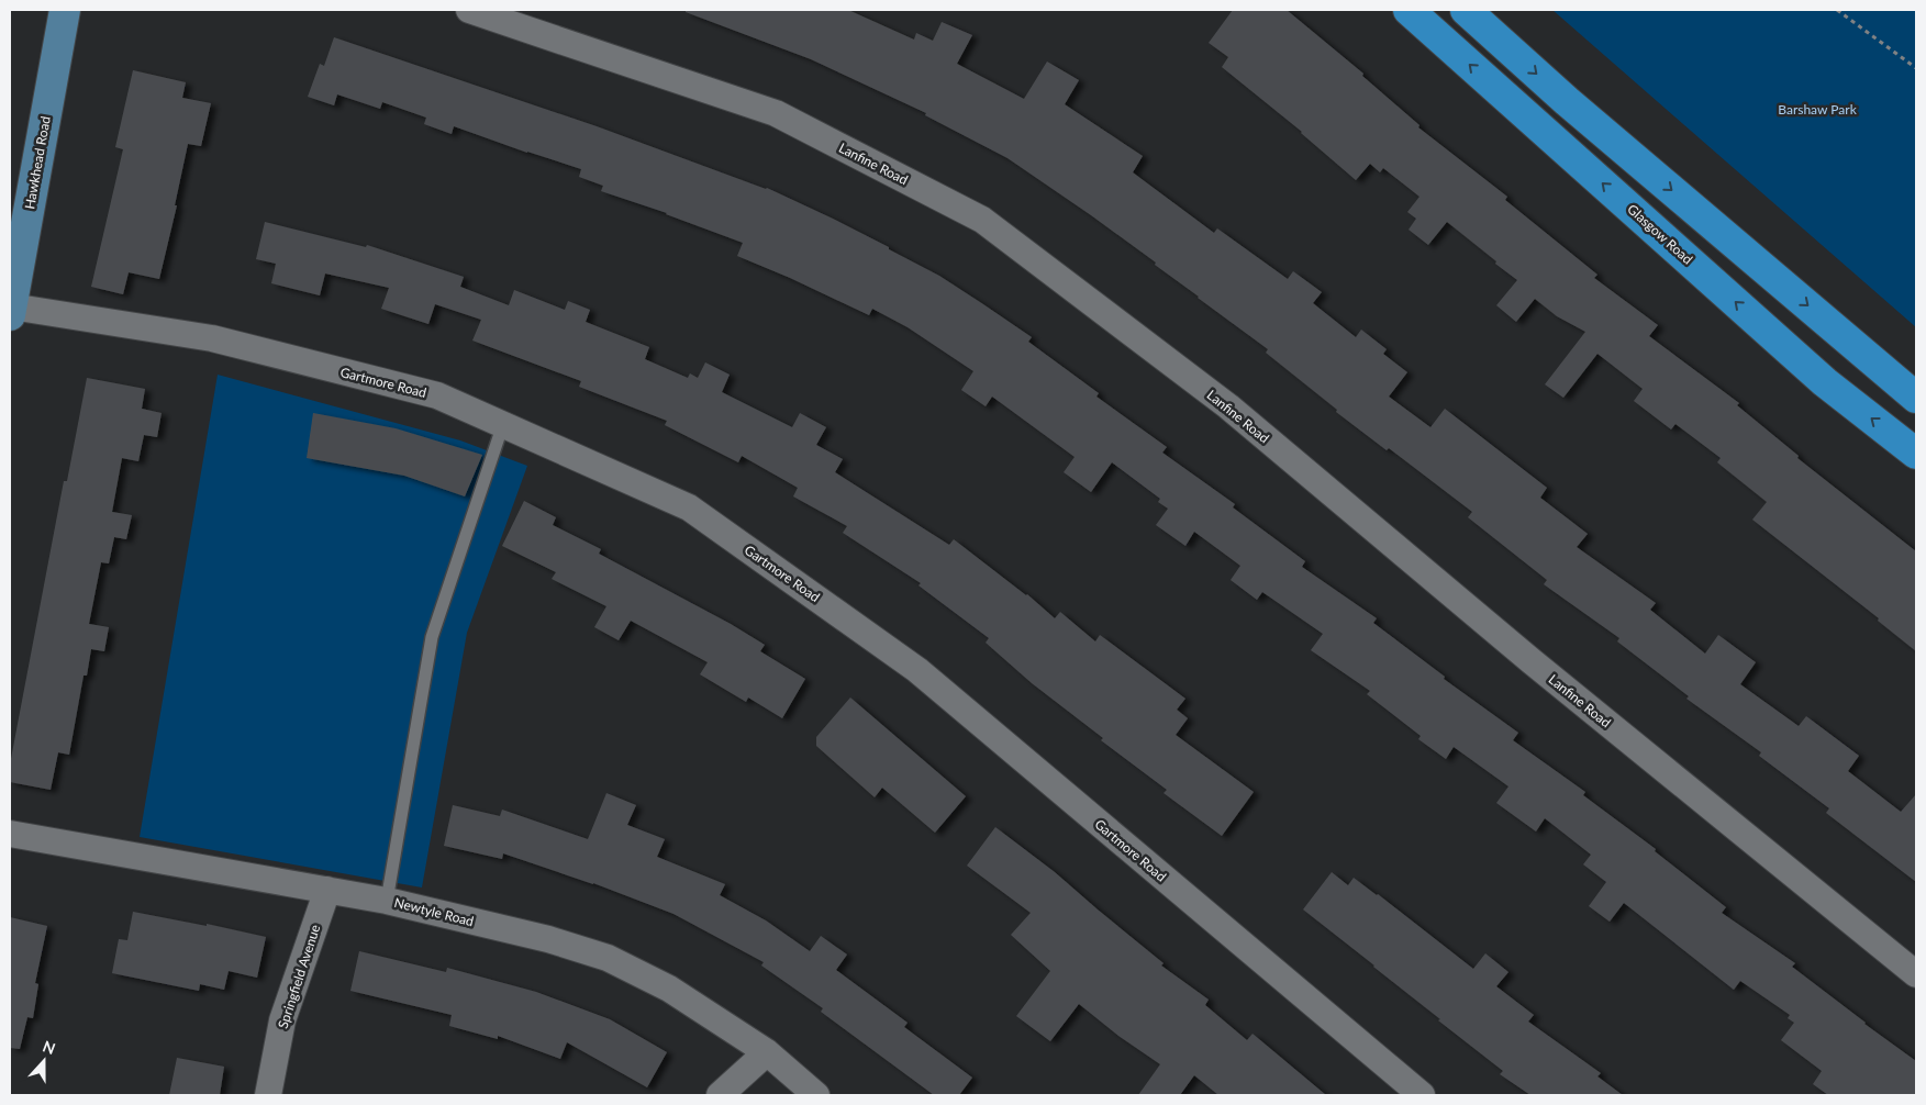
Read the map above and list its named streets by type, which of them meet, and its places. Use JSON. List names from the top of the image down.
{
  "streets": {
    "main road": ["Glasgow Road"],
    "street": [
      "Hawkhead Road",
      "Lanfine Road",
      "Gartmore Road",
      "Newtyle Road",
      "Springfield Avenue"
    ]
  },
  "crossings": [
    ["Hawkhead Road", "Gartmore Road"],
    ["Newtyle Road", "Springfield Avenue"]
  ],
  "parks": ["Barshaw Park"],
  "north": "top"
}
